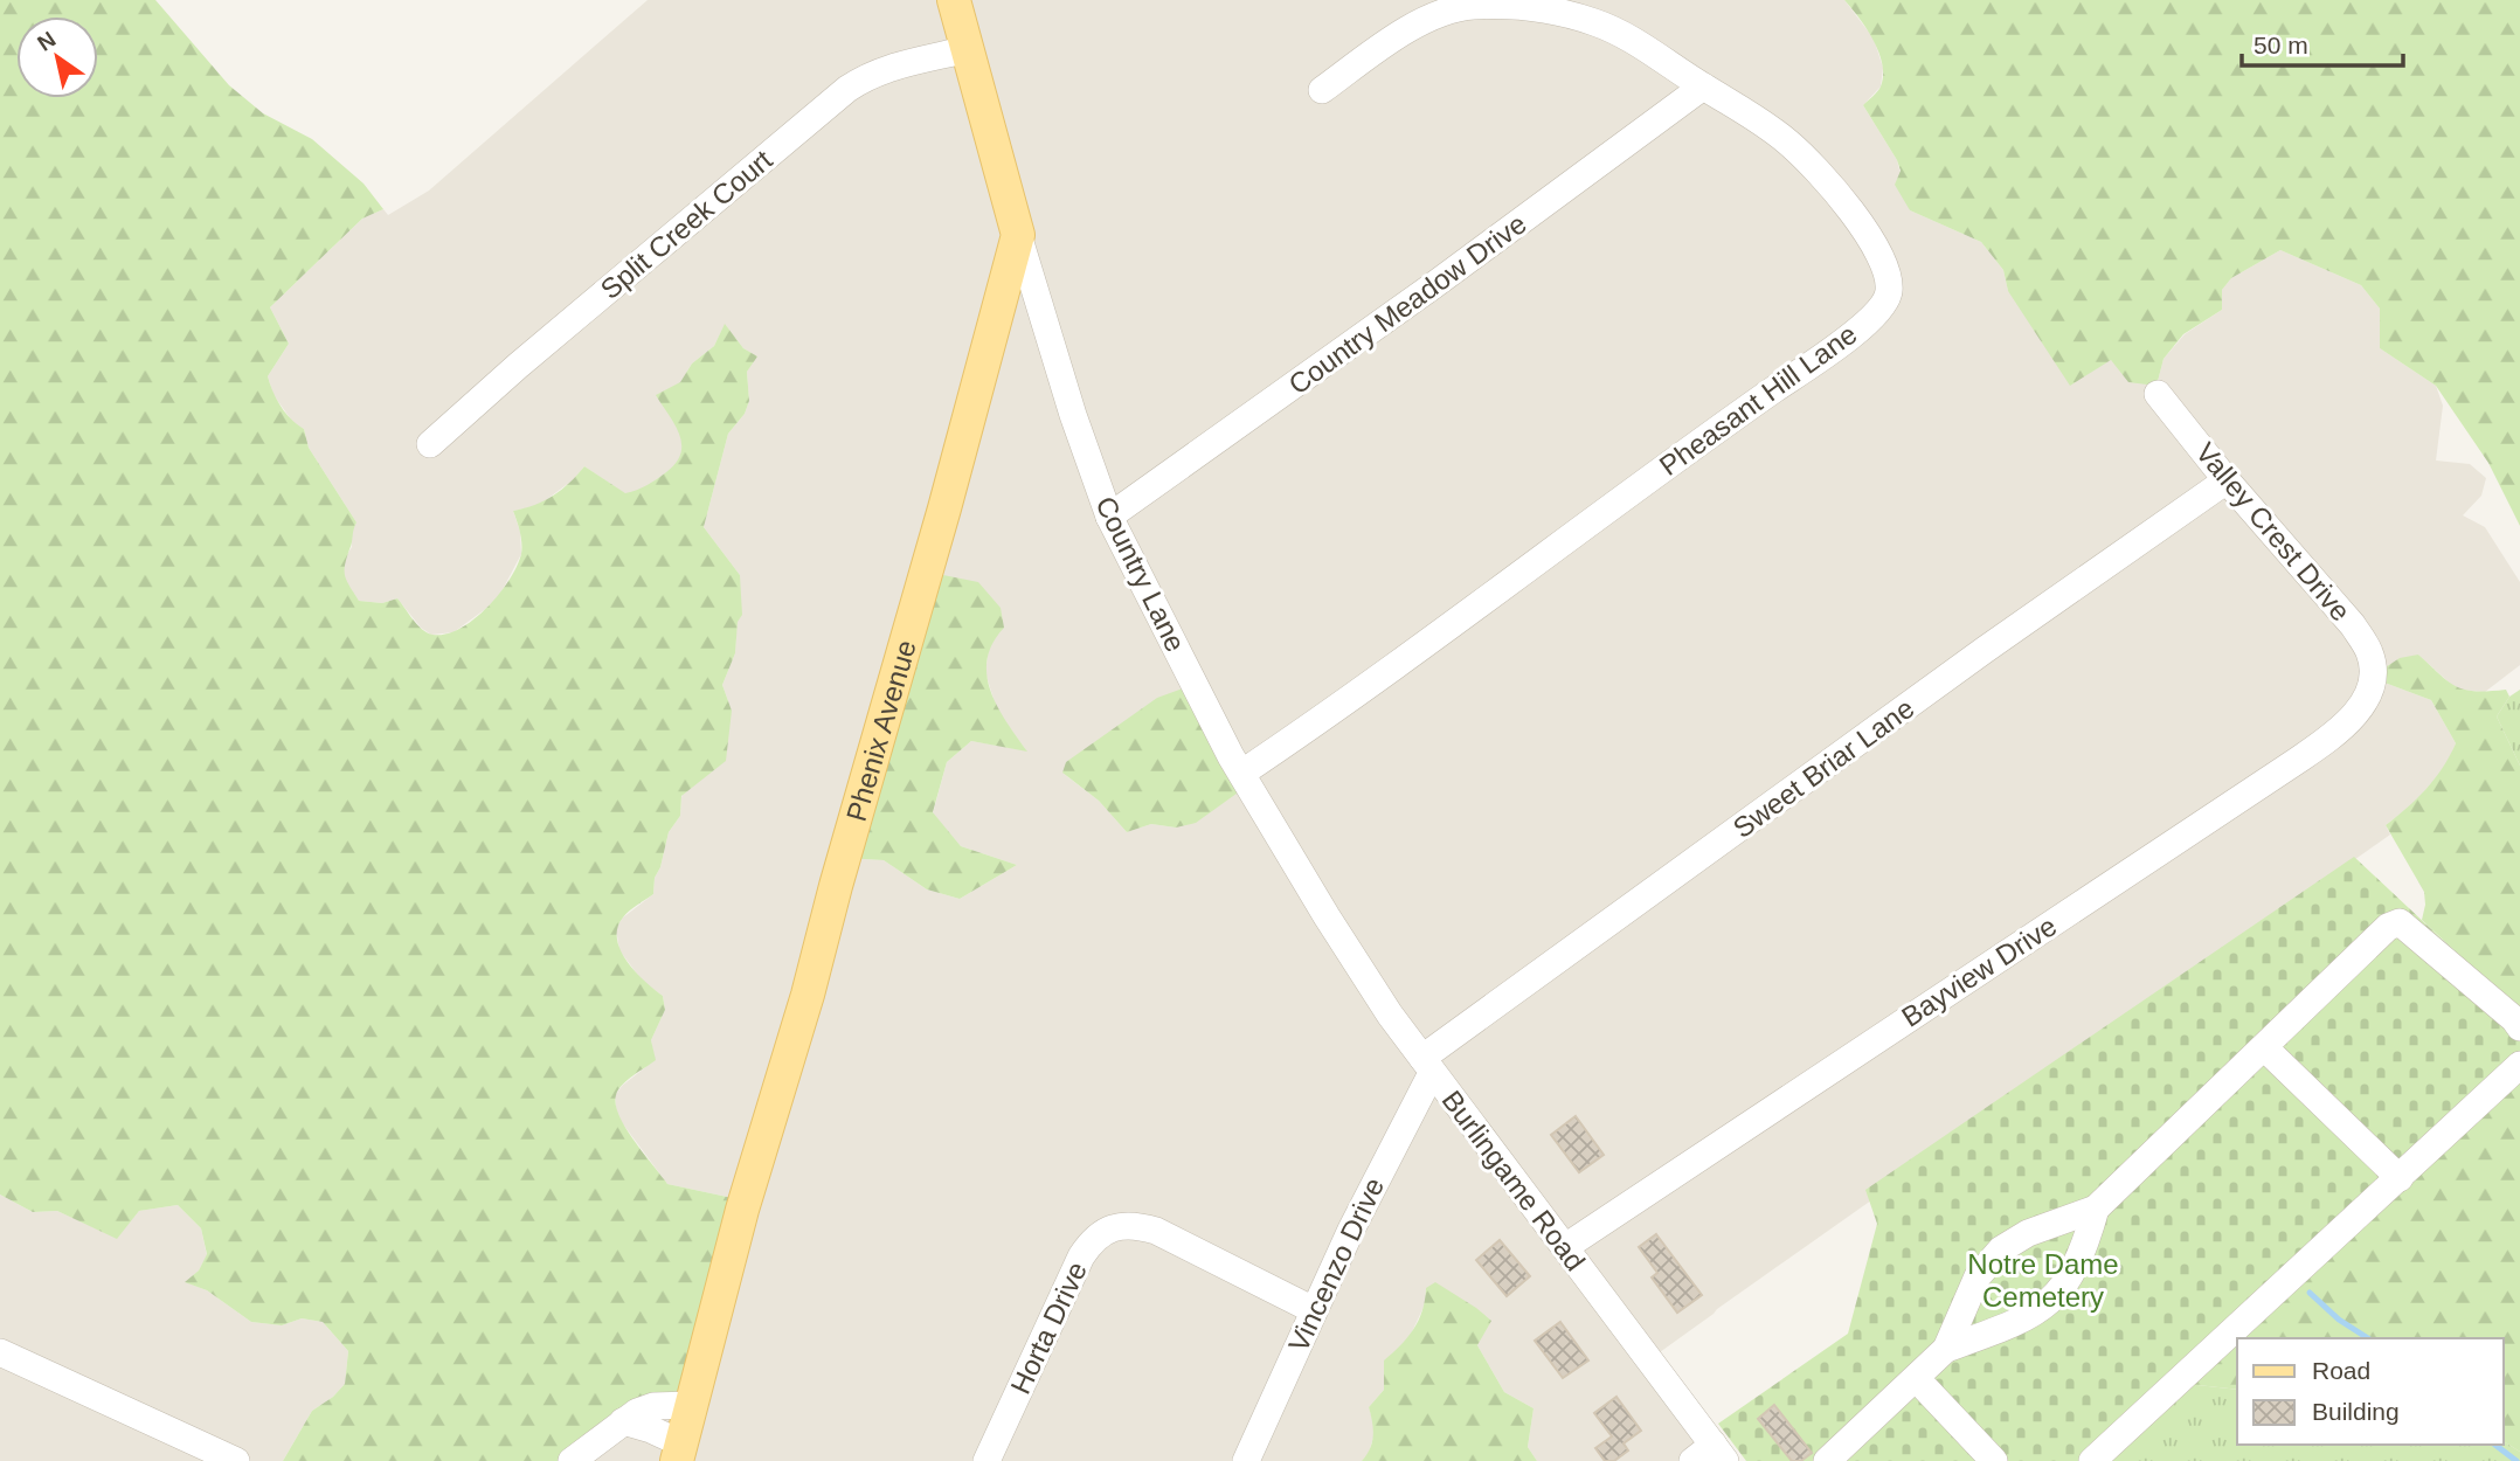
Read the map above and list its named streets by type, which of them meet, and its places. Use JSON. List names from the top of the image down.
{
  "streets": {
    "main road": ["Phenix Avenue"],
    "street": [
      "Split Creek Court",
      "Country Meadow Drive",
      "Pheasant Hill Lane",
      "Valley Crest Drive",
      "Country Lane",
      "Sweet Briar Lane",
      "Bayview Drive",
      "Burlingame Road",
      "Vincenzo Drive",
      "Horta Drive"
    ]
  },
  "crossings": [
    ["Country Meadow Drive", "Pheasant Hill Lane"],
    ["Country Meadow Drive", "Country Lane"],
    ["Pheasant Hill Lane", "Country Lane"],
    ["Valley Crest Drive", "Sweet Briar Lane"],
    ["Valley Crest Drive", "Bayview Drive"],
    ["Country Lane", "Phenix Avenue"],
    ["Country Lane", "Burlingame Road"],
    ["Sweet Briar Lane", "Burlingame Road"],
    ["Sweet Briar Lane", "Vincenzo Drive"],
    ["Bayview Drive", "Burlingame Road"],
    ["Burlingame Road", "Vincenzo Drive"],
    ["Vincenzo Drive", "Horta Drive"]
  ],
  "parks": ["Notre Dame Cemetery"],
  "legend": ["Road", "Building"],
  "scale_bar": "50 m",
  "north": "top left"
}
